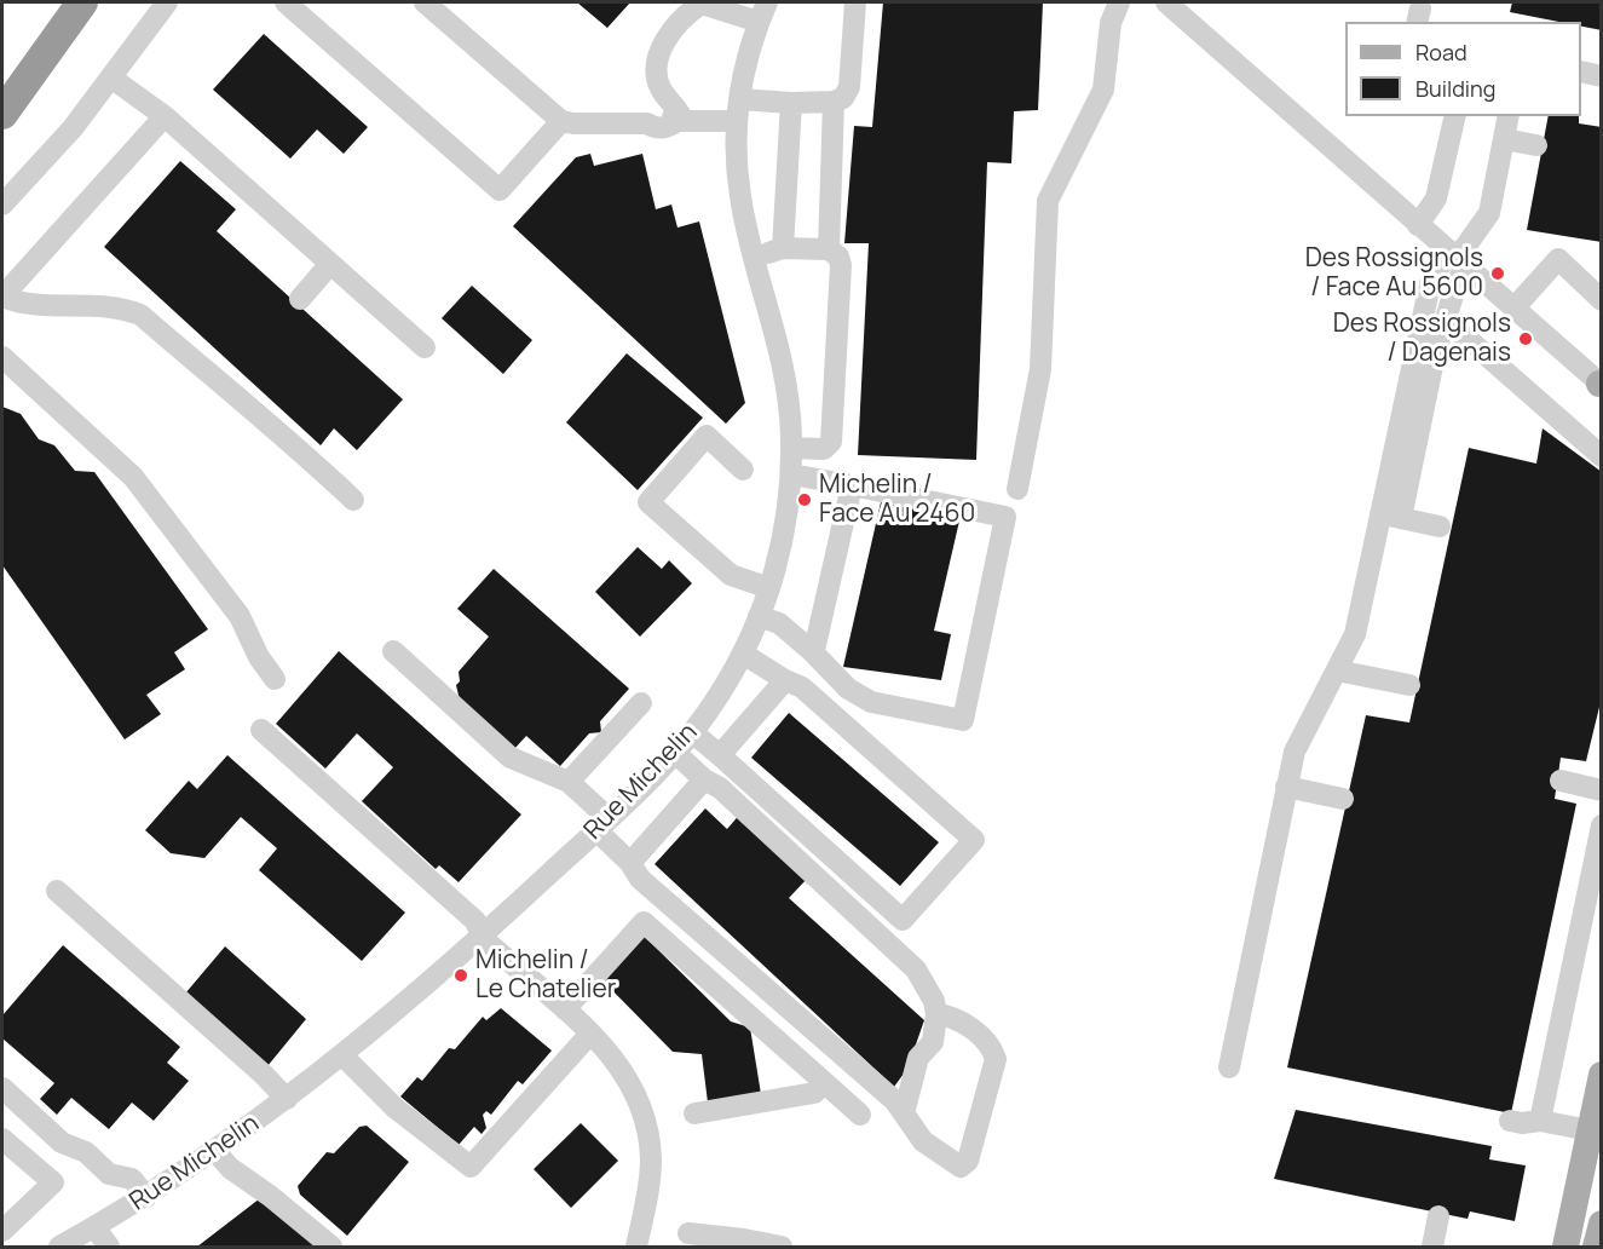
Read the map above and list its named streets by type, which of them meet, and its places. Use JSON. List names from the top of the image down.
{
  "streets": {
    "street": ["Rue Michelin"]
  },
  "places": [
    "Des Rossignols / Face Au 5600",
    "Des Rossignols / Dagenais",
    "Michelin / Face Au 2460",
    "Michelin / Le Chatelier"
  ],
  "legend": ["Road", "Building"]
}
